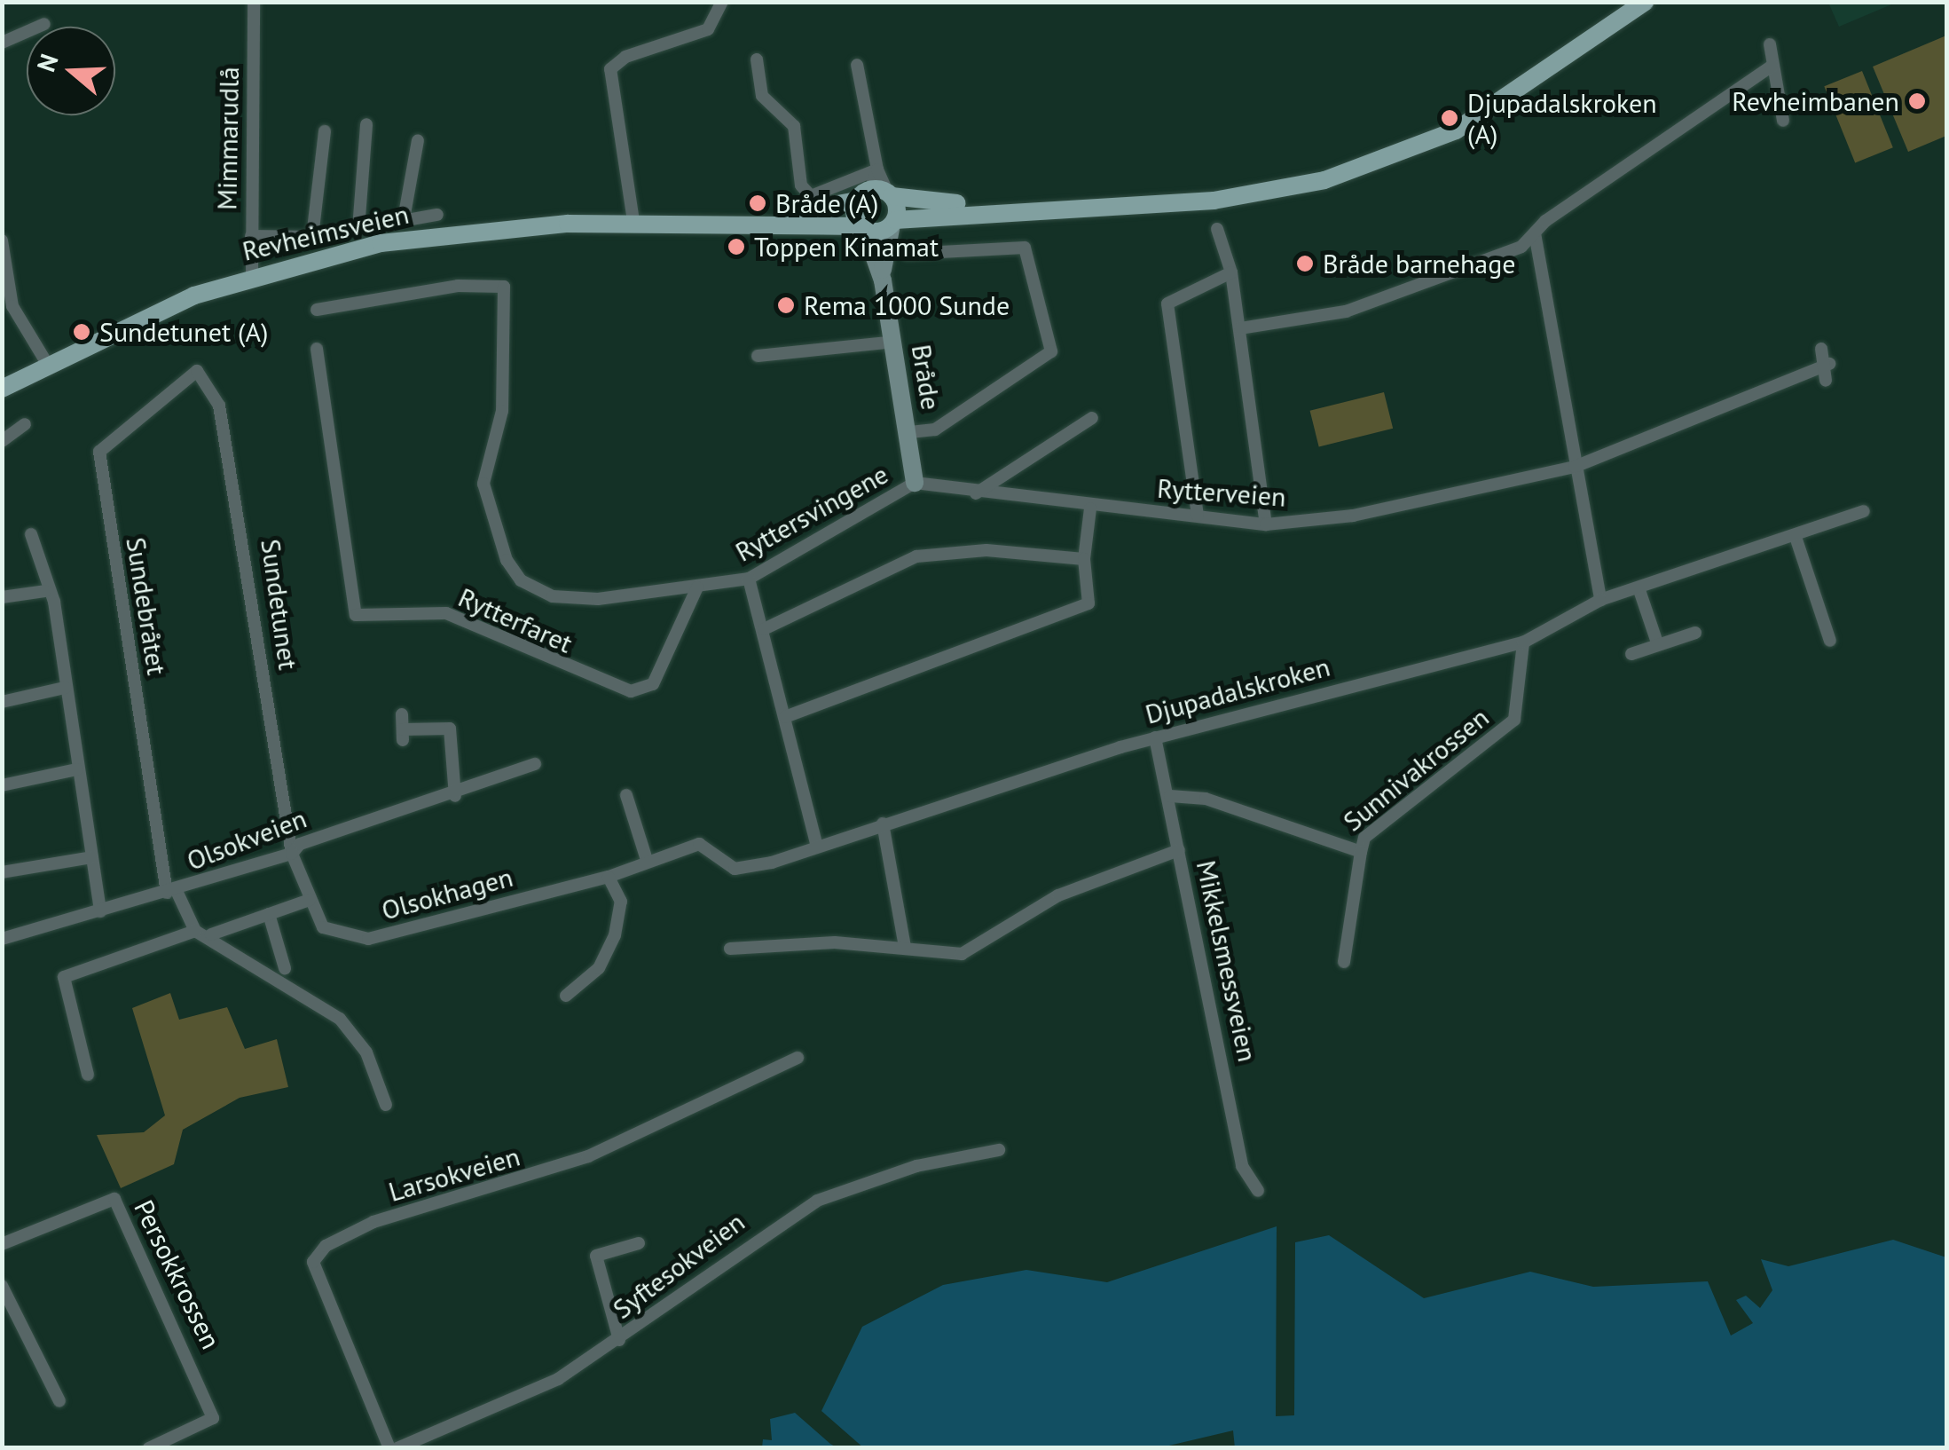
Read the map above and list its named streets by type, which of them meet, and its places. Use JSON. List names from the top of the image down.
{
  "streets": {
    "main road": ["Revheimsveien"],
    "street": [
      "Mimmarudlå",
      "Bråde",
      "Rytterveien",
      "Ryttersvingene",
      "Sundetunet",
      "Sundebråtet",
      "Rytterfaret",
      "Djupadalskroken",
      "Sunnivakrossen",
      "Olsokveien",
      "Olsokhagen",
      "Mikkelsmessveien",
      "Larsokveien",
      "Syftesokveien",
      "Persokkrossen"
    ]
  },
  "crossings": [
    ["Mimmarudlå", "Revheimsveien"],
    ["Revheimsveien", "Bråde"],
    ["Bråde", "Rytterveien"],
    ["Bråde", "Ryttersvingene"],
    ["Rytterveien", "Ryttersvingene"],
    ["Ryttersvingene", "Rytterfaret"],
    ["Sundetunet", "Sundebråtet"],
    ["Sundetunet", "Olsokveien"],
    ["Sundetunet", "Olsokhagen"],
    ["Sundebråtet", "Olsokveien"],
    ["Djupadalskroken", "Sunnivakrossen"],
    ["Djupadalskroken", "Olsokhagen"],
    ["Djupadalskroken", "Mikkelsmessveien"],
    ["Sunnivakrossen", "Mikkelsmessveien"],
    ["Olsokveien", "Olsokhagen"]
  ],
  "places": [
    "Revheimbanen",
    "Djupadalskroken (A)",
    "Bråde (A)",
    "Toppen Kinamat",
    "Bråde barnehage",
    "Rema 1000 Sunde",
    "Sundetunet (A)"
  ],
  "north": "left"
}
